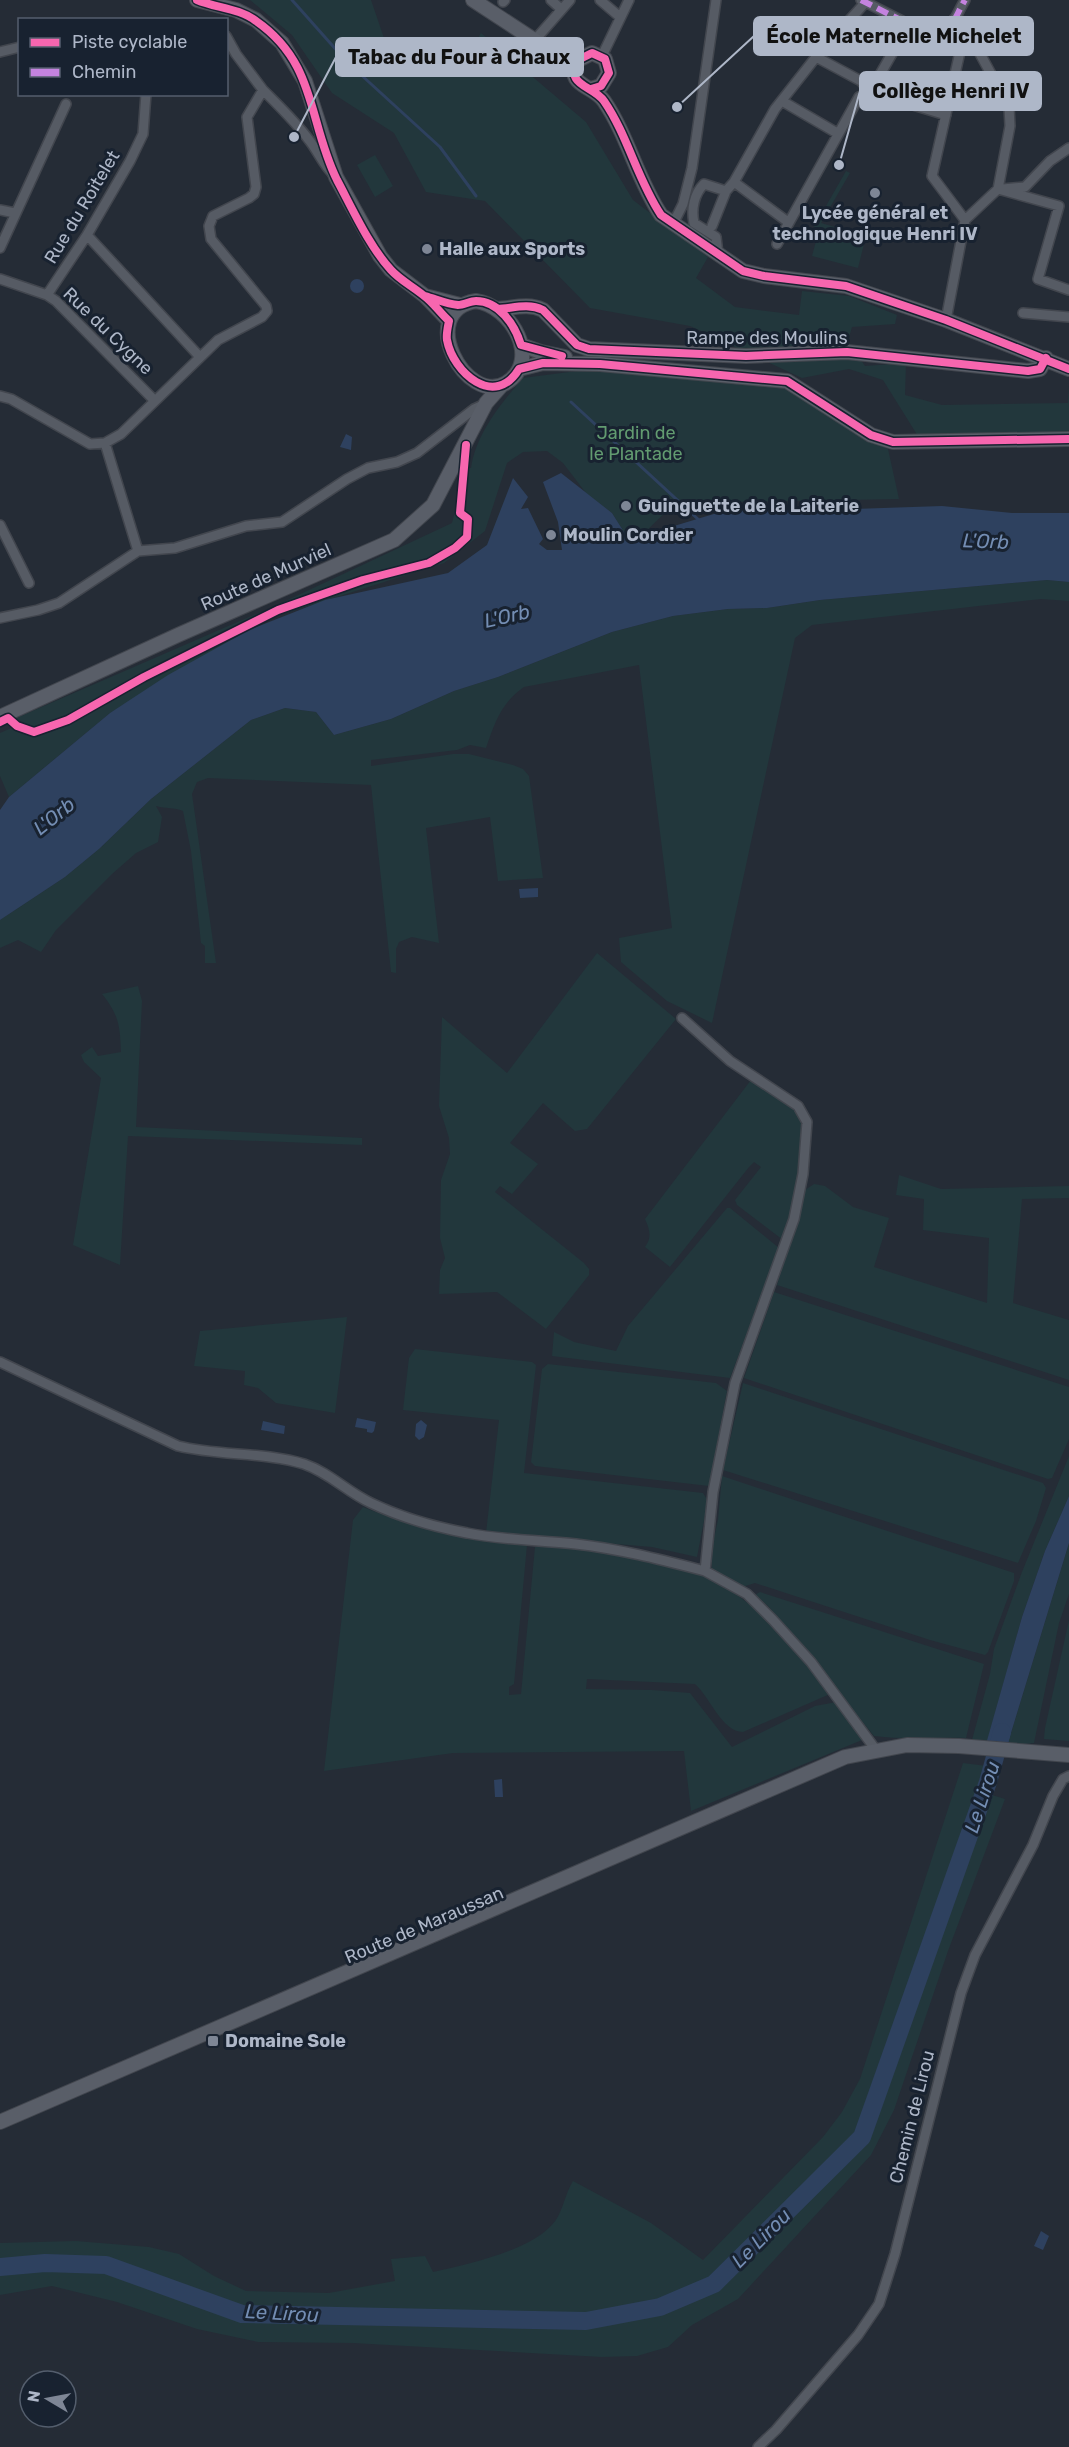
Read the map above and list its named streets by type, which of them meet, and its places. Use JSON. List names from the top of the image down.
{
  "streets": {
    "main road": ["Rampe des Moulins", "Route de Murviel", "Route de Maraussan"],
    "street": ["Rue du Roitelet", "Rue du Cygne", "Chemin de Lirou"]
  },
  "crossings": [
    ["Rue du Roitelet", "Rue du Cygne"]
  ],
  "water": ["L'Orb", "Le Lirou"],
  "parks": ["Jardin de le Plantade"],
  "places": {
    "other": [
      "École Maternelle Michelet",
      "Tabac du Four à Chaux",
      "Collège Henri IV",
      "Lycée général et technologique Henri IV",
      "Halle aux Sports",
      "Guinguette de la Laiterie",
      "Moulin Cordier"
    ],
    "transit": ["Domaine Sole"]
  },
  "legend": ["Piste cyclable", "Chemin"],
  "north": "left"
}
